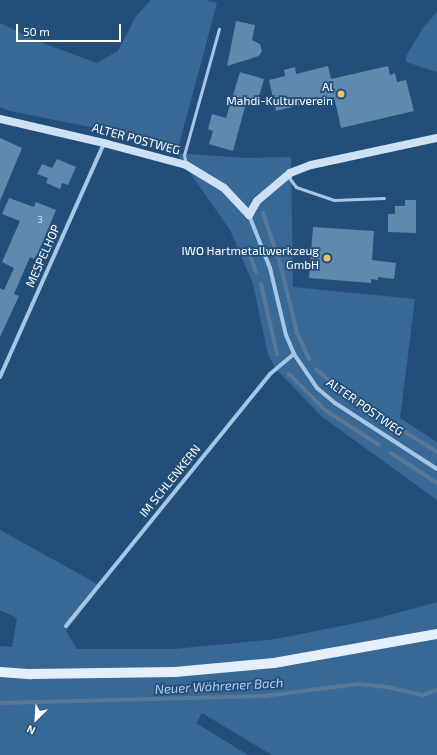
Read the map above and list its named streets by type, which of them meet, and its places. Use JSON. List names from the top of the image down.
{
  "streets": {
    "street": ["ALTER POSTWEG", "MESPELHOP", "IM SCHLENKERN"]
  },
  "crossings": [
    ["ALTER POSTWEG", "MESPELHOP"],
    ["ALTER POSTWEG", "IM SCHLENKERN"]
  ],
  "water": ["Neuer Wöhrener Bach"],
  "places": ["Al Mahdi-Kulturverein", "IWO Hartmetallwerkzeug GmbH"],
  "house_numbers": ["3"],
  "scale_bar": "50 m",
  "north": "bottom left"
}
